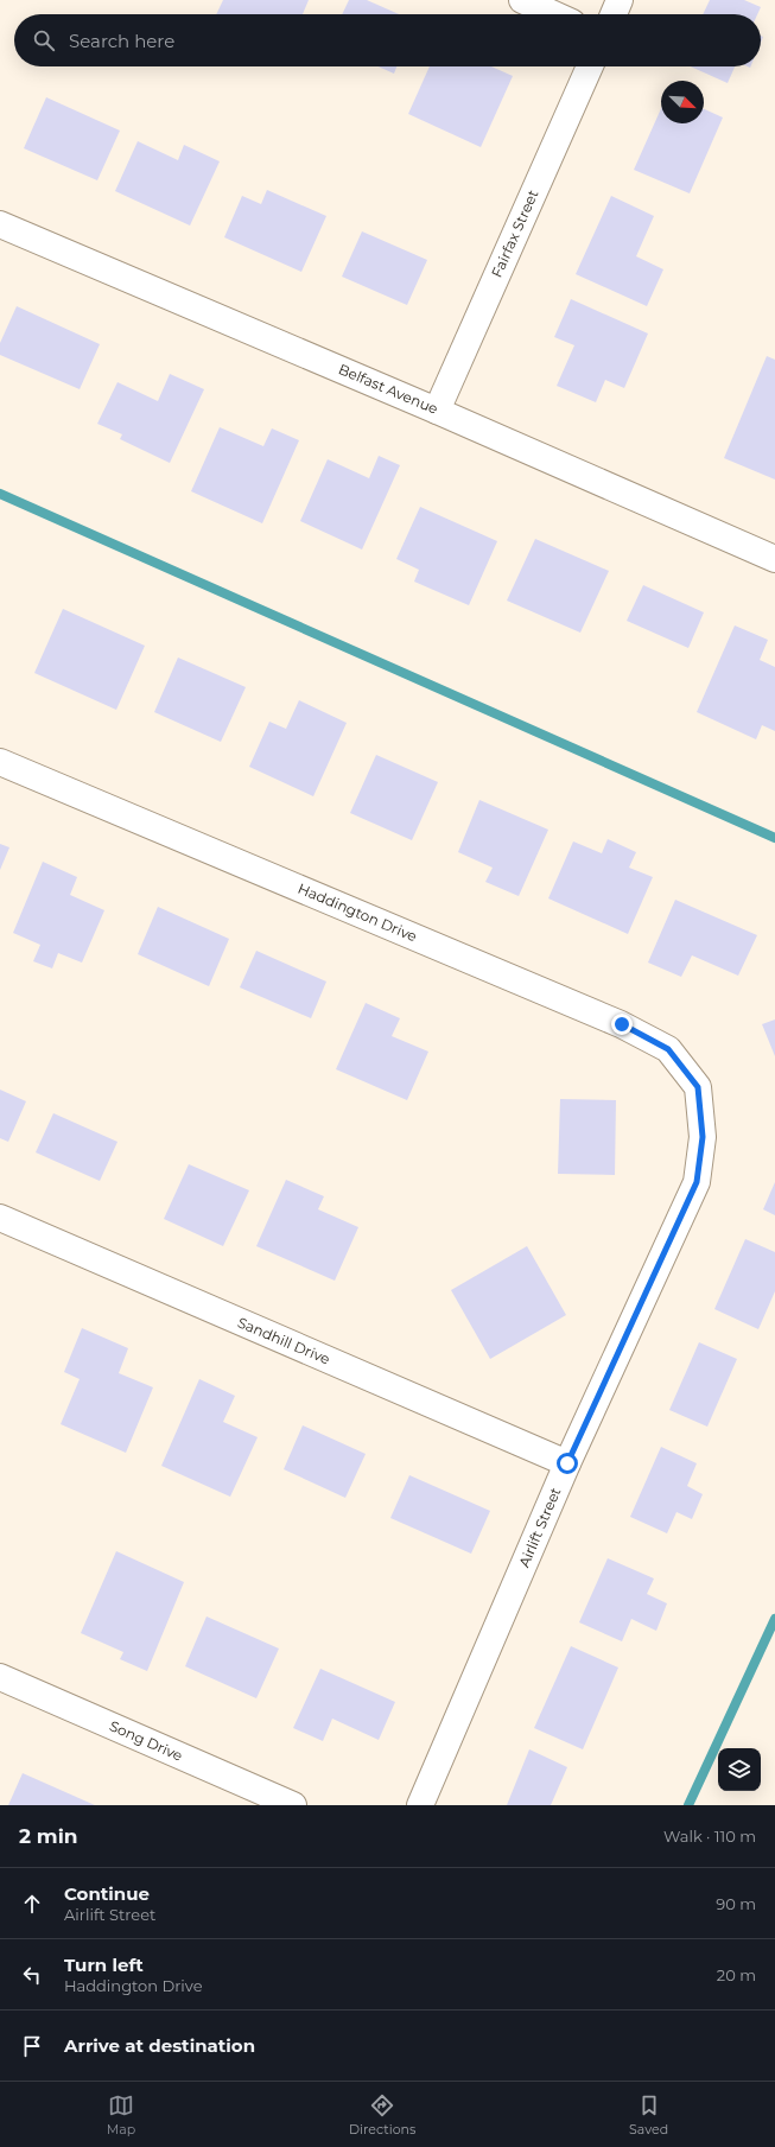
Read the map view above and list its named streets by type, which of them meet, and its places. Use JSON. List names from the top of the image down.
{
  "streets": {
    "street": [
      "Fairfax Street",
      "Belfast Avenue",
      "Haddington Drive",
      "Sandhill Drive",
      "Airlift Street",
      "Song Drive"
    ]
  },
  "crossings": [
    ["Fairfax Street", "Belfast Avenue"],
    ["Haddington Drive", "Airlift Street"],
    ["Sandhill Drive", "Airlift Street"]
  ],
  "north": "bottom right",
  "page": {
    "search": "Search here",
    "heading": ["2 min", "Walk · 110 m"],
    "list": [
      ["Continue", "Airlift Street", "90 m"],
      ["Turn left", "Haddington Drive", "20 m"],
      "Arrive at destination"
    ],
    "nav": ["Map", "Directions", "Saved"]
  }
}
